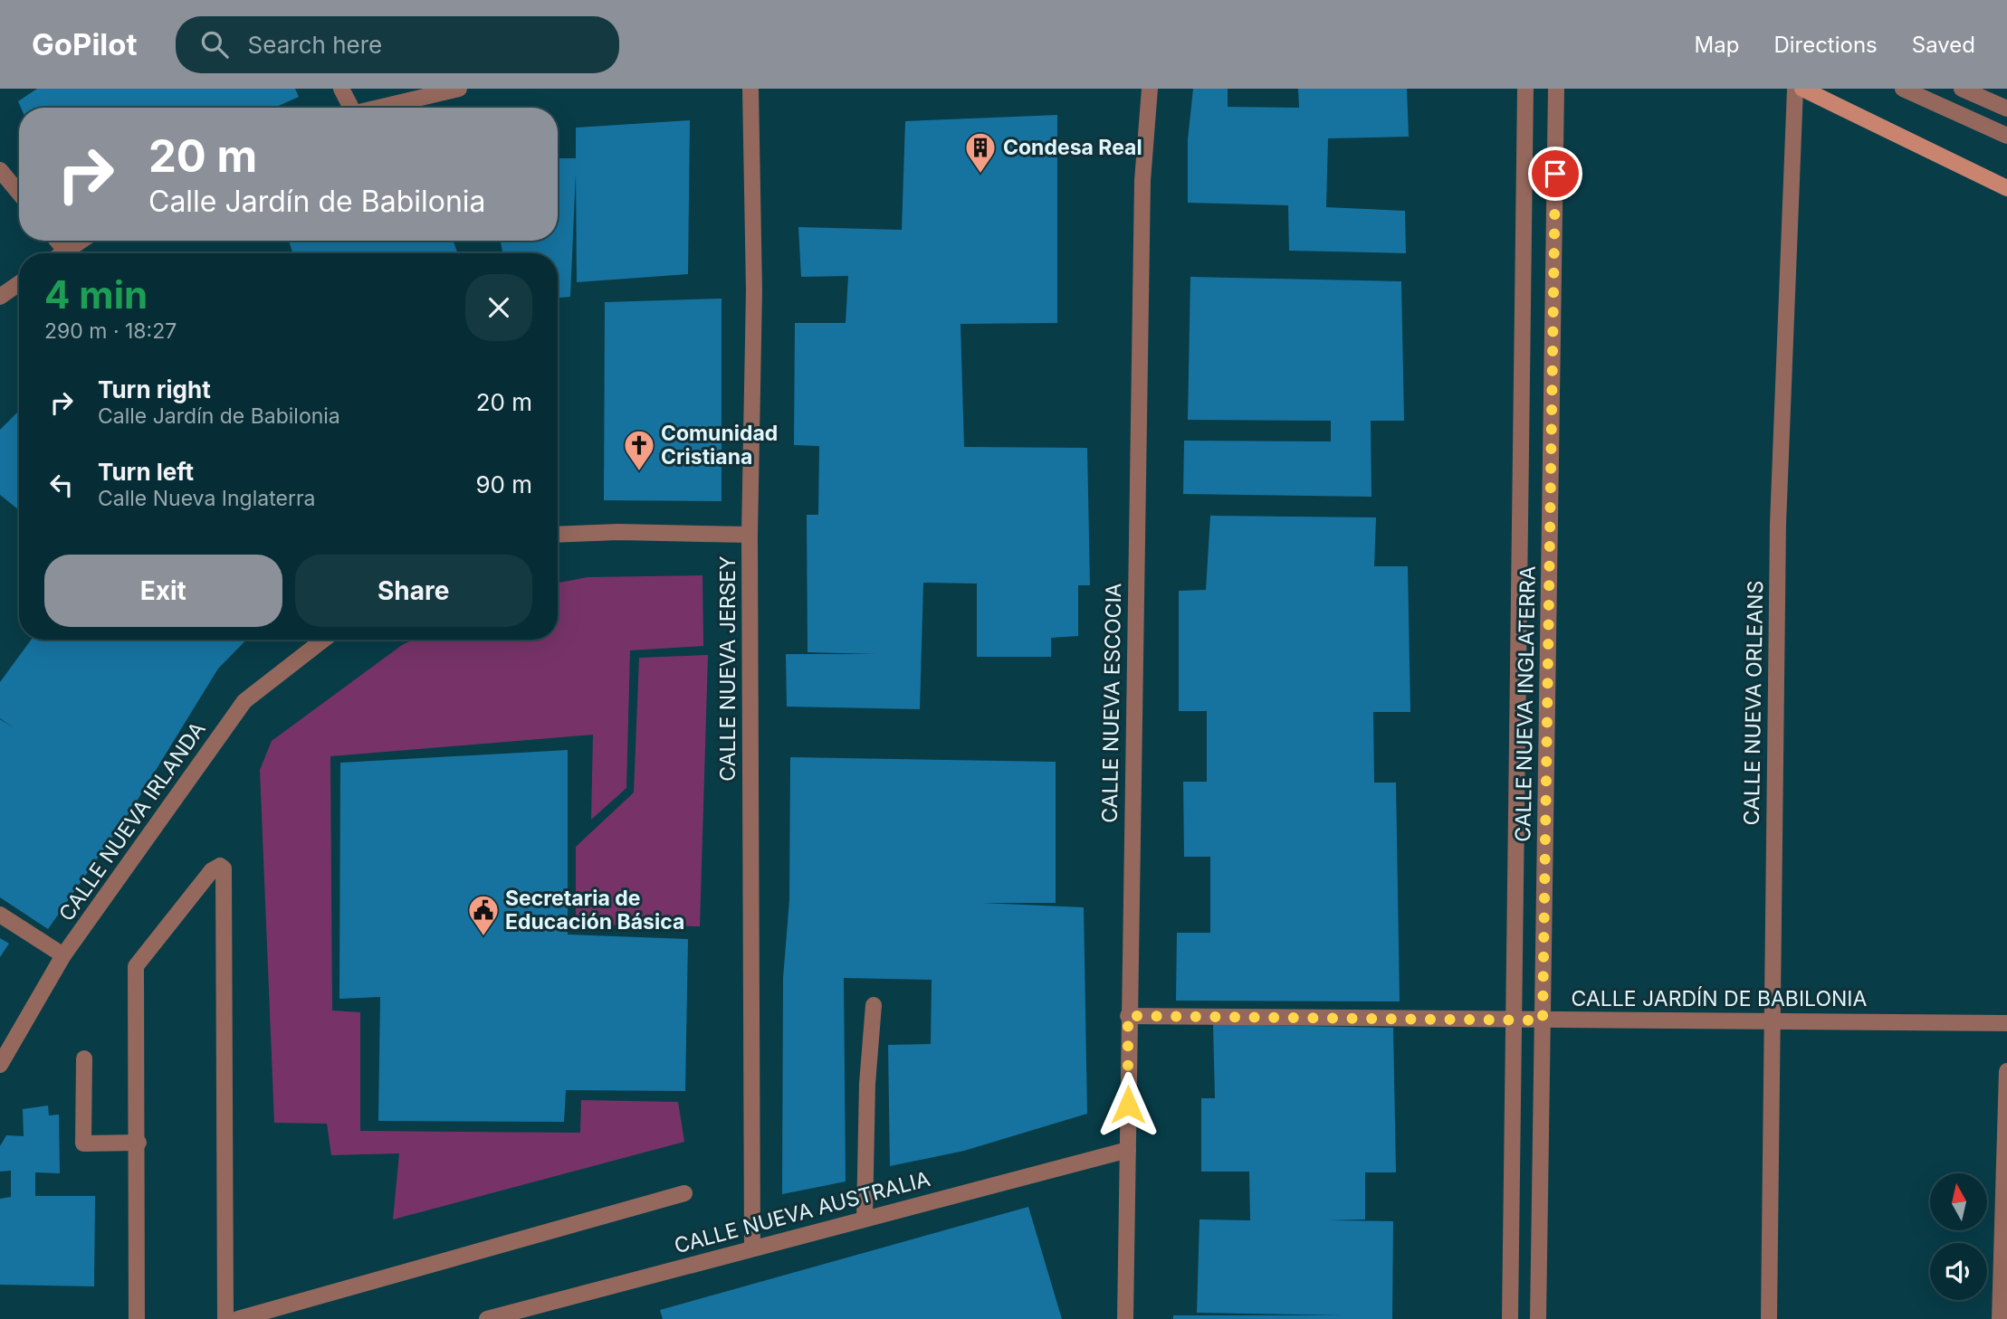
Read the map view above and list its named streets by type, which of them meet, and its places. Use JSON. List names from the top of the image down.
{
  "streets": {
    "street": [
      "CALLE NUEVA JERSEY",
      "CALLE NUEVA ESCOCIA",
      "CALLE NUEVA ORLEANS",
      "CALLE NUEVA INGLATERRA",
      "CALLE NUEVA IRLANDA",
      "CALLE JARDÍN DE BABILONIA",
      "CALLE NUEVA AUSTRALIA"
    ]
  },
  "crossings": [
    ["CALLE NUEVA JERSEY", "CALLE NUEVA AUSTRALIA"],
    ["CALLE NUEVA ESCOCIA", "CALLE JARDÍN DE BABILONIA"],
    ["CALLE NUEVA ESCOCIA", "CALLE NUEVA AUSTRALIA"],
    ["CALLE NUEVA ORLEANS", "CALLE JARDÍN DE BABILONIA"],
    ["CALLE NUEVA INGLATERRA", "CALLE JARDÍN DE BABILONIA"]
  ],
  "places": {
    "building": ["Condesa Real"],
    "church": ["Comunidad Cristiana"],
    "public building": ["Secretaria de Educación Básica"]
  },
  "north": "top",
  "page": {
    "header": "GoPilot",
    "search": "Search here",
    "nav": ["Map", "Directions", "Saved"],
    "turn": ["20 m", "Calle Jardín de Babilonia"],
    "heading": ["4 min", "290 m · 18:27"],
    "list": [
      {
        "name": "Turn right",
        "note": "Calle Jardín de Babilonia",
        "value": "20 m"
      },
      {
        "name": "Turn left",
        "note": "Calle Nueva Inglaterra",
        "value": "90 m"
      }
    ],
    "buttons": ["Exit", "Share"]
  }
}
